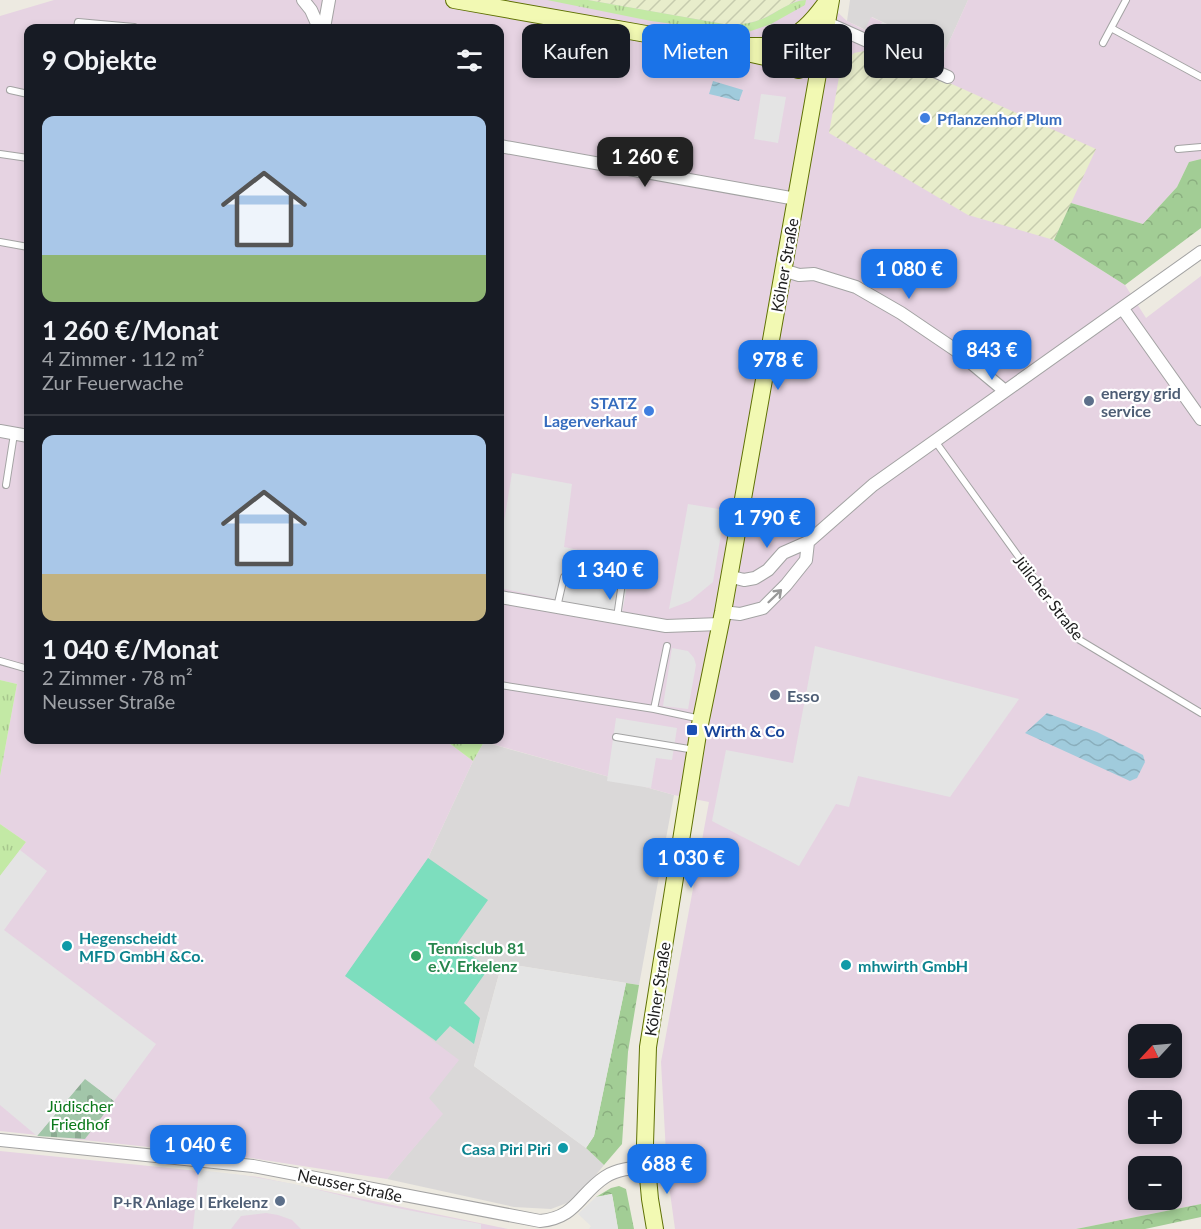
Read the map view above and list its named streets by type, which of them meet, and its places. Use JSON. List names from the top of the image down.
{
  "streets": {
    "main road": ["Kölner Straße"],
    "street": ["Neusser Straße"],
    "lane": ["Jülicher Straße"]
  },
  "crossings": [
    ["Kölner Straße", "Neusser Straße"]
  ],
  "parks": ["Jüdischer Friedhof"],
  "places": {
    "other": [
      "Pflanzenhof Plum",
      "energy grid service",
      "STATZ Lagerverkauf",
      "Esso",
      "Hegenscheidt MFD GmbH &Co.",
      "Tennisclub 81 e.V. Erkelenz",
      "mhwirth GmbH",
      "Casa Piri Piri",
      "P+R Anlage I Erkelenz"
    ],
    "transit": ["Wirth & Co"]
  },
  "north": "bottom left",
  "page": {
    "chip": [
      "Kaufen",
      "Mieten",
      "Filter",
      "Neu"
    ],
    "heading": "9 Objekte",
    "list": [
      {
        "name": "1 260 €/Monat",
        "note": "4 Zimmer · 112 m² · Zur Feuerwache"
      },
      {
        "name": "1 040 €/Monat",
        "note": "2 Zimmer · 78 m² · Neusser Straße"
      }
    ],
    "price": [
      "1 260 €",
      "1 080 €",
      "843 €",
      "978 €",
      "1 790 €",
      "1 340 €",
      "1 030 €",
      "1 040 €",
      "688 €"
    ],
    "map_buttons": ["+", "−"]
  }
}
